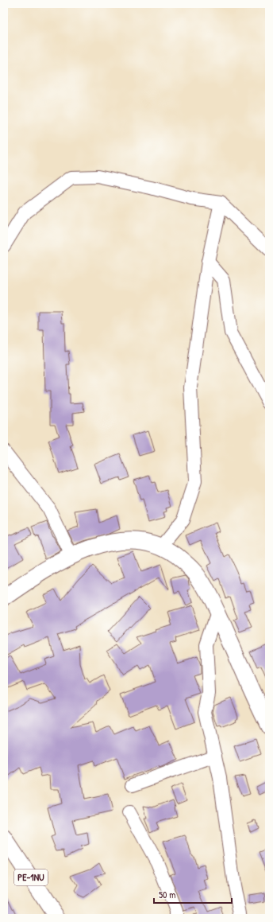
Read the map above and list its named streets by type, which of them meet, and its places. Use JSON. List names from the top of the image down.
{
  "streets": {
    "main road": ["PE-1NU"]
  },
  "scale_bar": "50 m"
}
